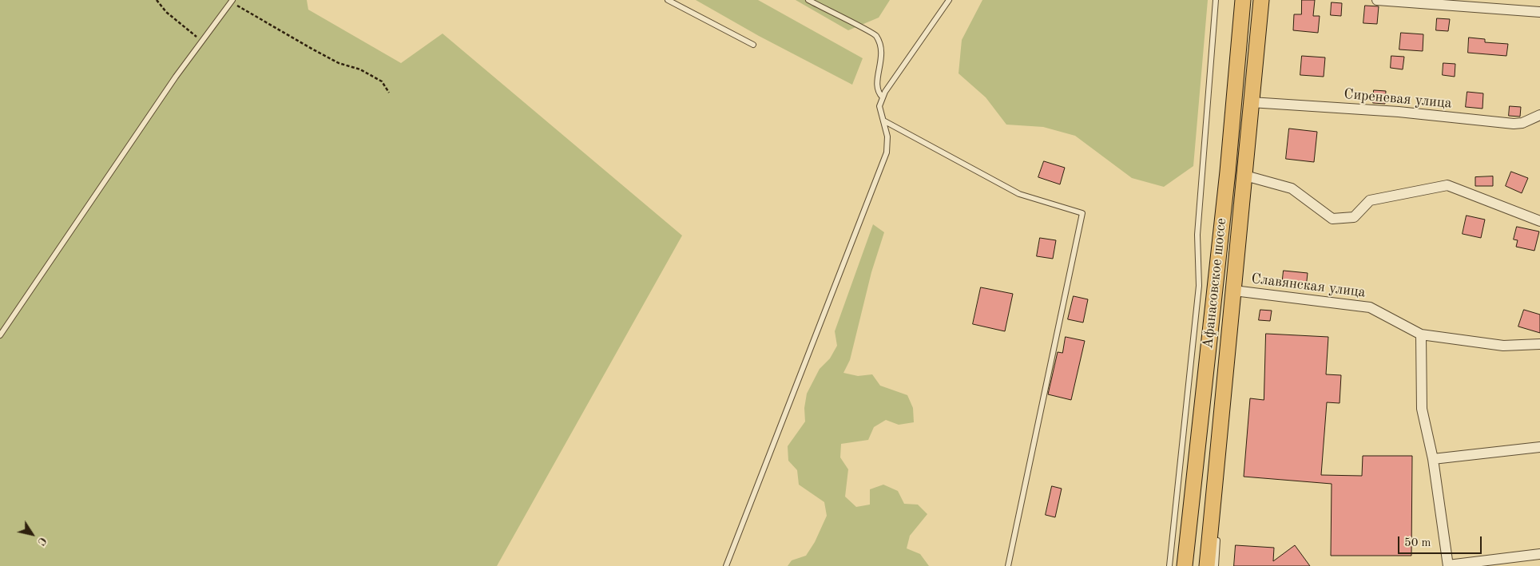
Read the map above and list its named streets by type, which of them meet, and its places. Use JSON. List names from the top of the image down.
{
  "streets": {
    "main road": ["Афанасовское шоссе"],
    "street": ["Сиреневая улица", "Славянская улица"]
  },
  "crossings": [
    ["Сиреневая улица", "Афанасовское шоссе"],
    ["Афанасовское шоссе", "Славянская улица"]
  ],
  "scale_bar": "50 m",
  "north": "bottom right"
}
